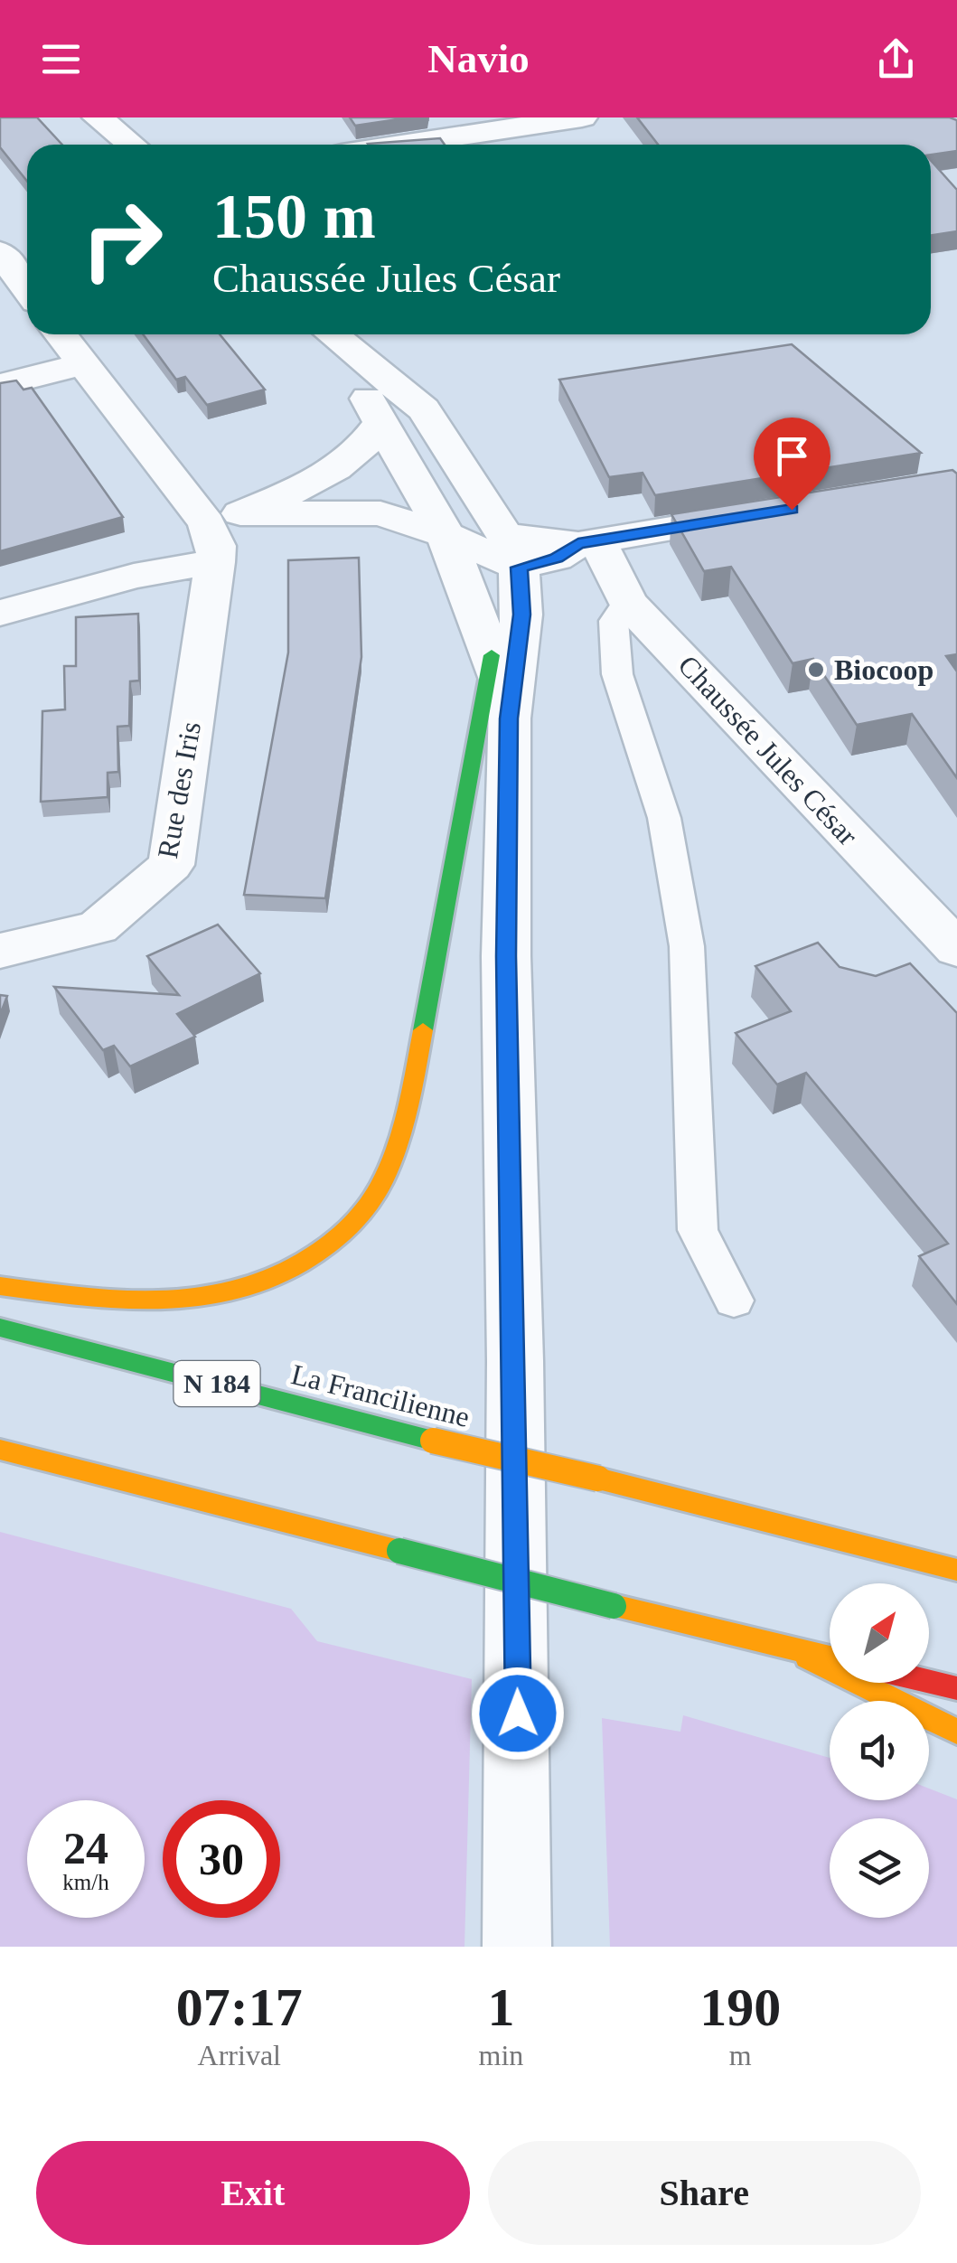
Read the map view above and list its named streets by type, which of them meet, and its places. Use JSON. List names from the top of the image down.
{
  "streets": {
    "highway": ["N 184", "La Francilienne"],
    "street": ["Chaussée Jules César", "Rue des Iris"]
  },
  "places": ["Biocoop"],
  "north": "top right",
  "page": {
    "header": "Navio",
    "turn": ["150 m", "Chaussée Jules César"],
    "speed": "24 km/h",
    "limit": "30",
    "eta": [
      "07:17",
      "Arrival",
      "1",
      "min",
      "190",
      "m"
    ],
    "buttons": ["Exit", "Share"]
  }
}
